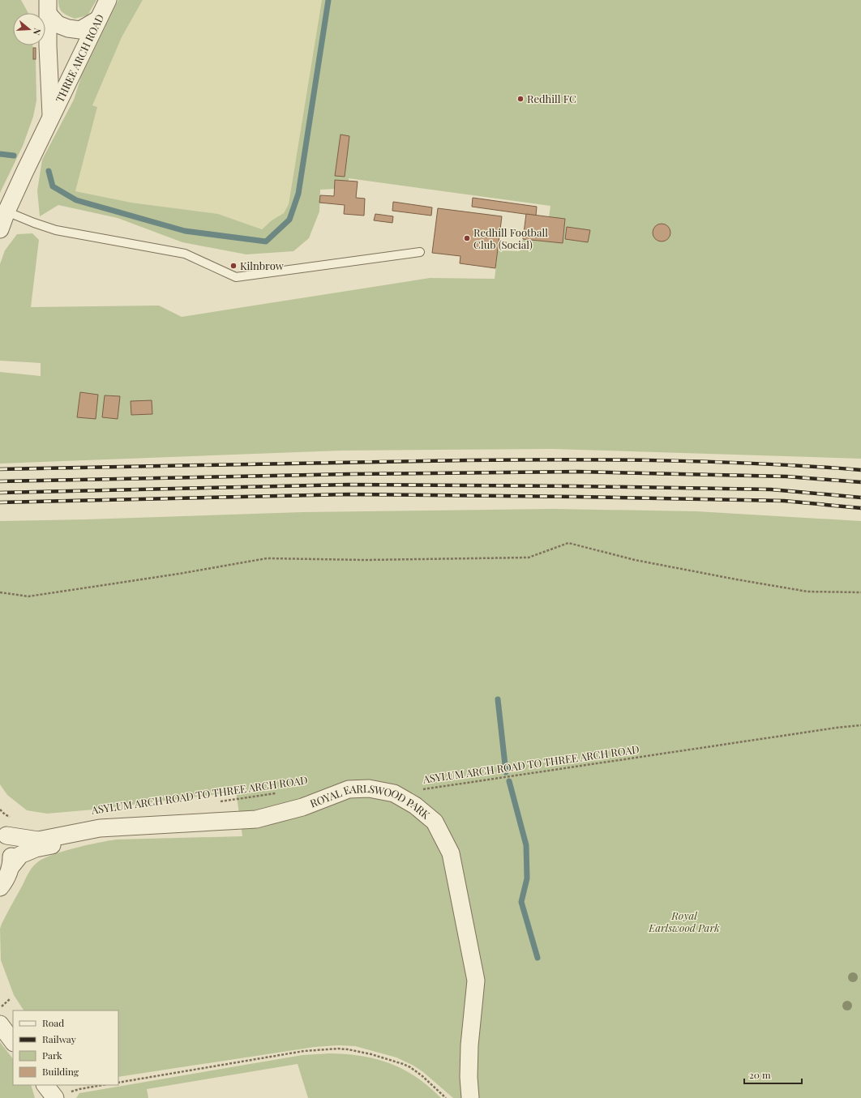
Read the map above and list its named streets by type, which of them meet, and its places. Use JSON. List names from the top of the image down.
{
  "streets": {
    "street": ["THREE ARCH ROAD", "ROYAL EARLSWOOD PARK"],
    "path": ["ASYLUM ARCH ROAD TO THREE ARCH ROAD"]
  },
  "parks": ["Royal Earlswood Park"],
  "places": ["Redhill FC", "Redhill Football Club (Social)", "Kilnbrow"],
  "legend": [
    "Road",
    "Railway",
    "Park",
    "Building"
  ],
  "scale_bar": "20 m",
  "north": "right"
}
